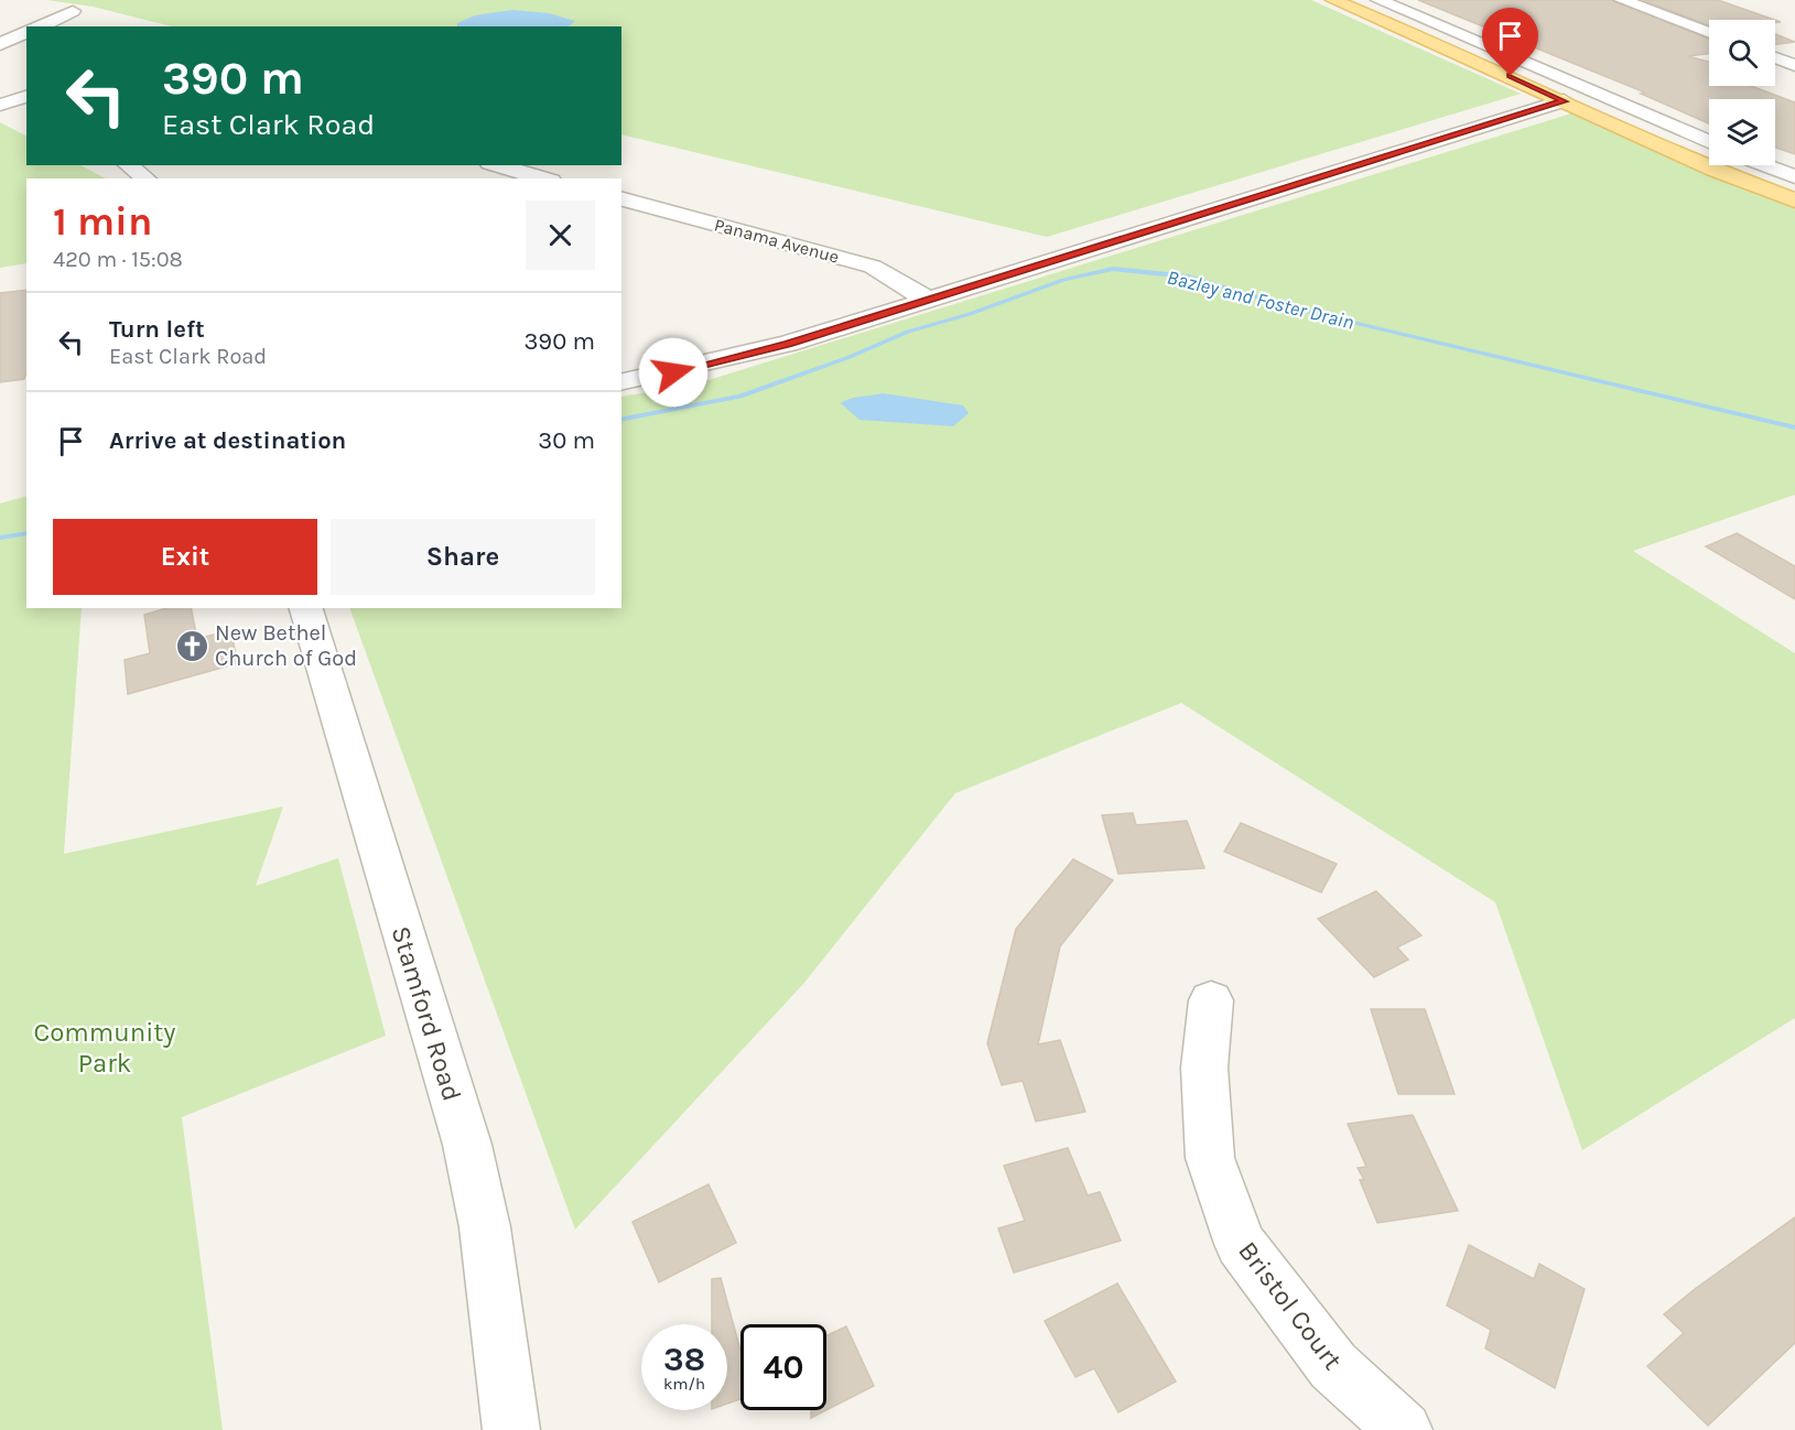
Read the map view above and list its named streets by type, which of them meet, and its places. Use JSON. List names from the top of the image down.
{
  "streets": {
    "street": ["Panama Avenue", "Stamford Road", "Bristol Court"]
  },
  "water": ["Bazley and Foster Drain"],
  "parks": ["Community Park"],
  "places": {
    "church": ["New Bethel Church of God"]
  },
  "page": {
    "turn": ["390 m", "East Clark Road"],
    "heading": ["1 min", "420 m · 15:08"],
    "list": [
      {
        "name": "Turn left",
        "note": "East Clark Road",
        "value": "390 m"
      },
      {
        "name": "Arrive at destination",
        "value": "30 m"
      }
    ],
    "buttons": ["Exit", "Share"],
    "speed": "38 km/h",
    "limit": "40"
  }
}
